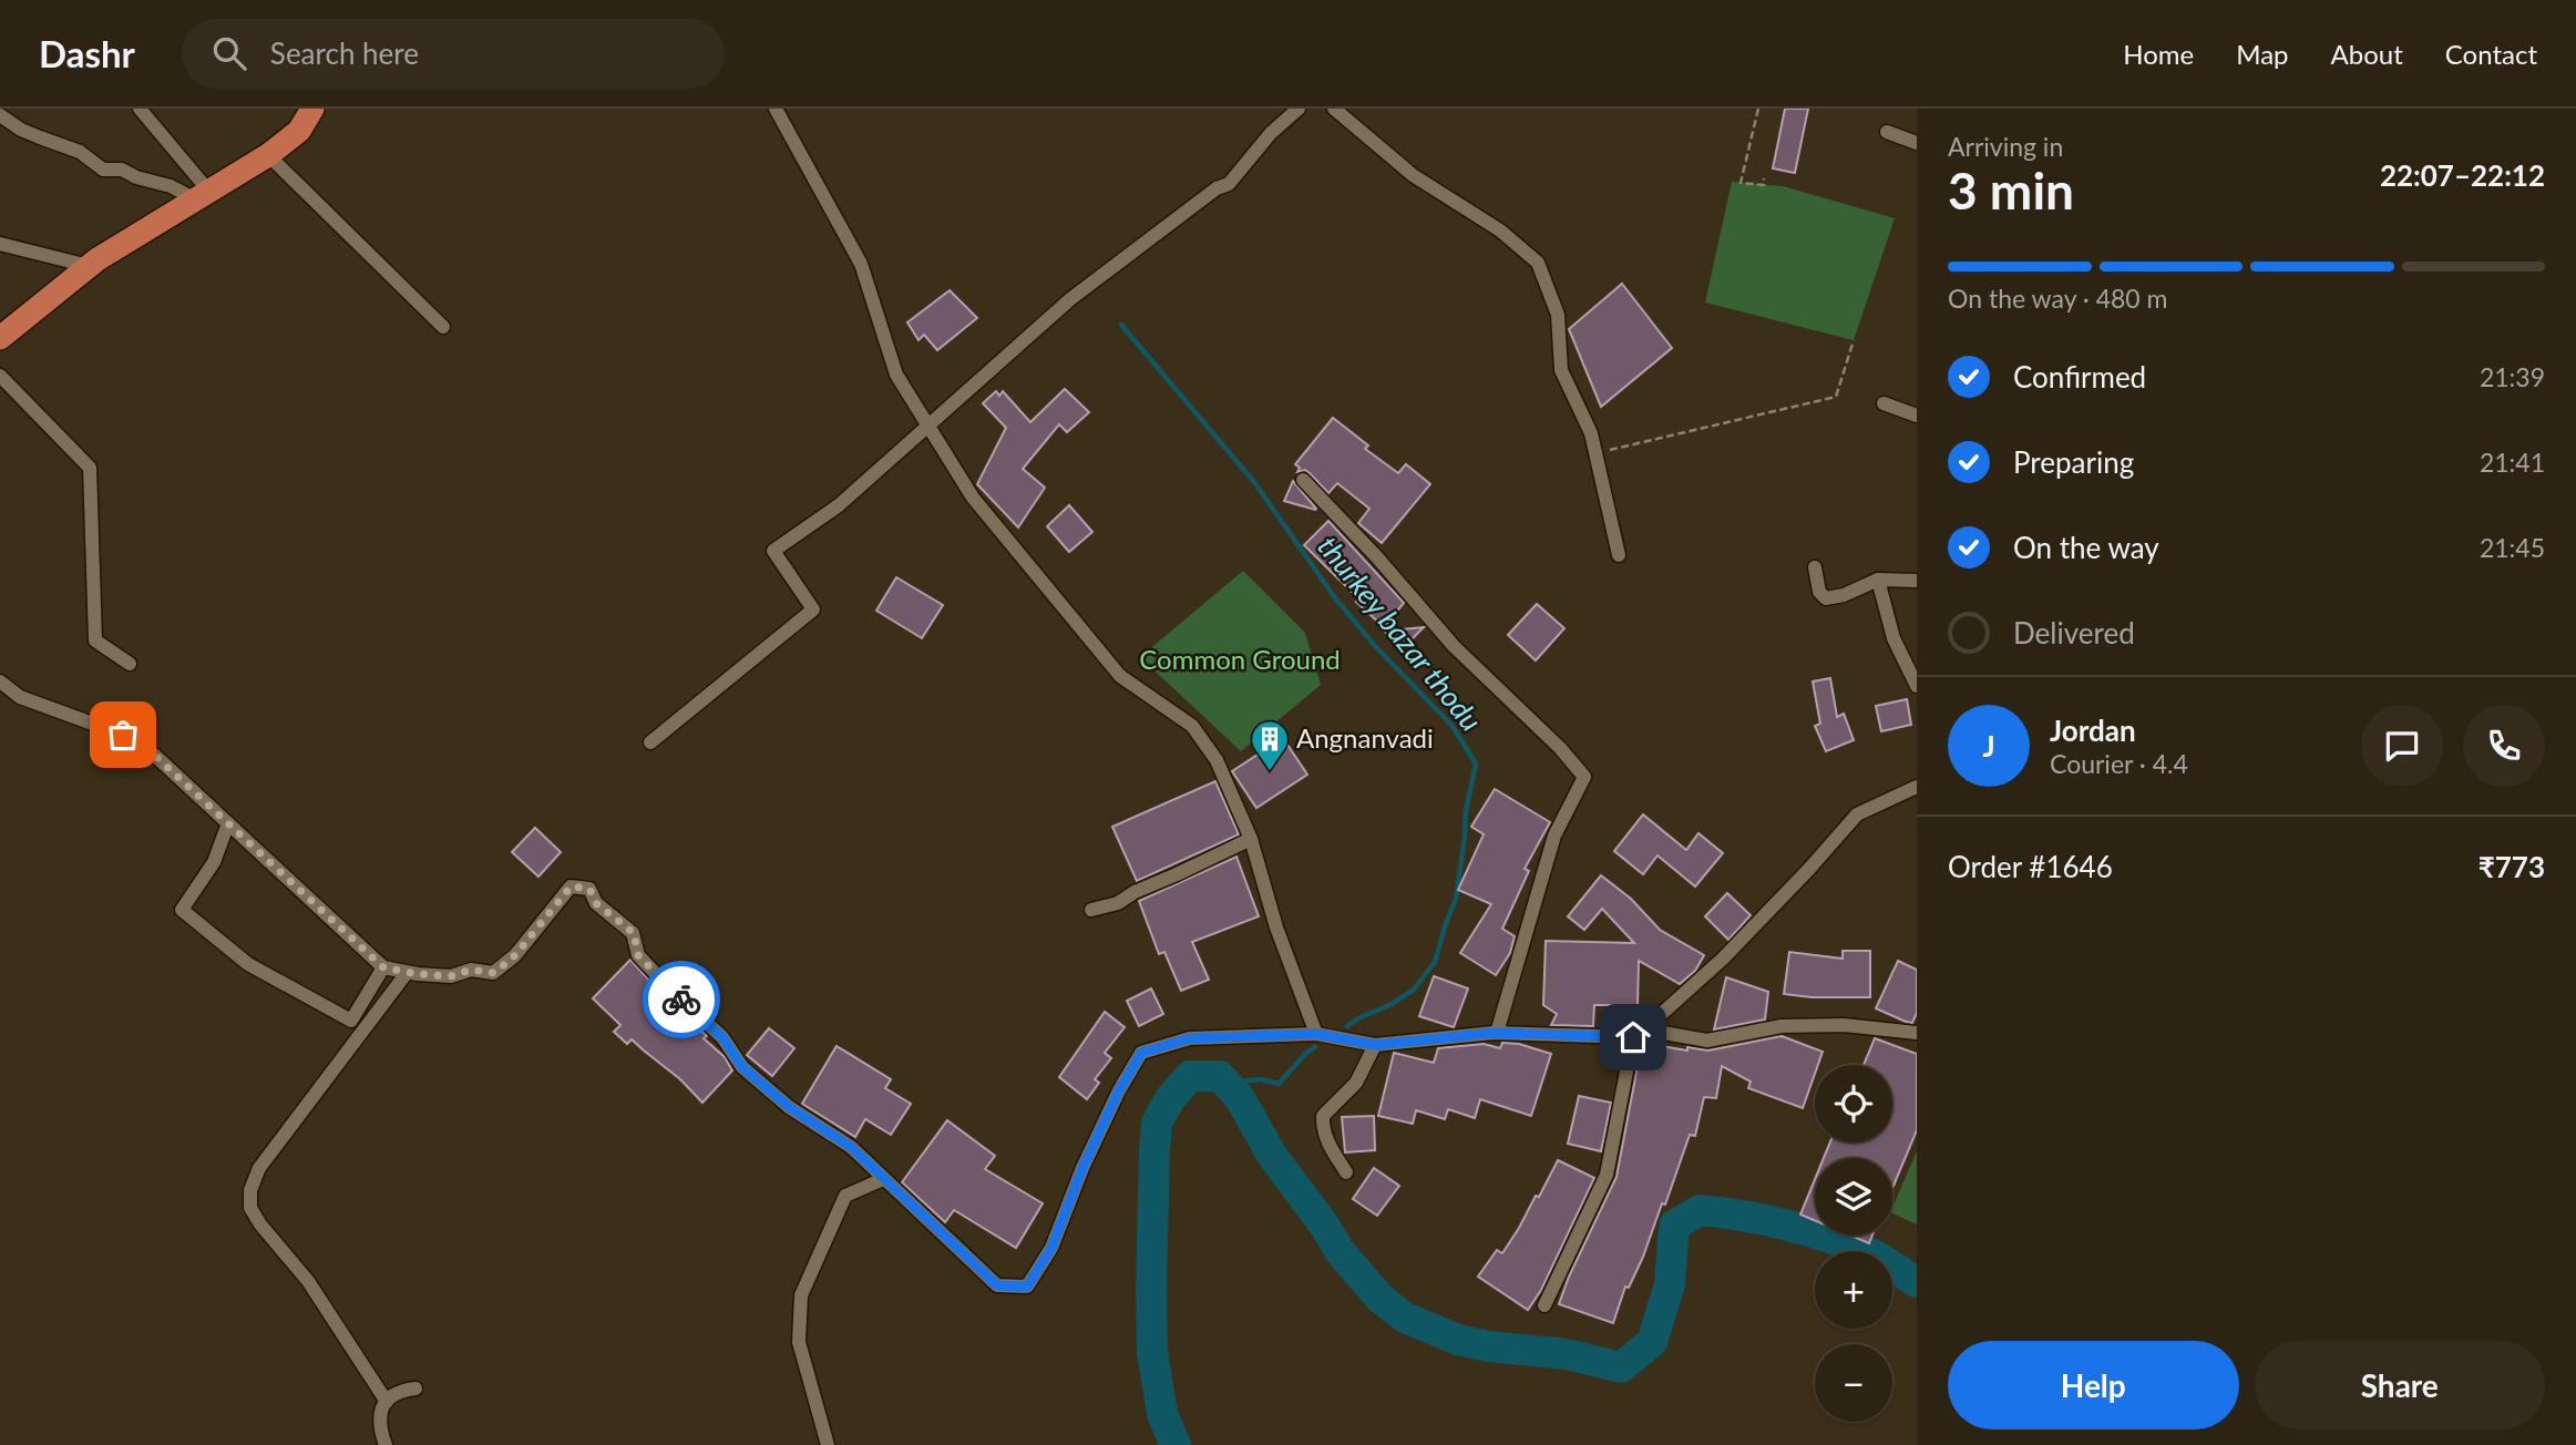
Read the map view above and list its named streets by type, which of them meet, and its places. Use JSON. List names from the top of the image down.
{
  "water": ["thurkey bazar thodu"],
  "parks": ["Common Ground"],
  "places": {
    "building": ["Angnanvadi"]
  },
  "page": {
    "header": "Dashr",
    "search": "Search here",
    "nav": [
      "Home",
      "Map",
      "About",
      "Contact"
    ],
    "heading": ["3 min", "Arriving in", "22:07–22:12"],
    "panel": [
      "Jordan",
      "Courier · 4.4",
      "Order #1646",
      "₹773"
    ],
    "bar": "On the way · 480 m",
    "list": [
      ["Confirmed", "21:39"],
      ["Preparing", "21:41"],
      ["On the way", "21:45"],
      "Delivered"
    ],
    "round": "J",
    "map_buttons": ["+", "−"],
    "buttons": ["Help", "Share"]
  }
}
